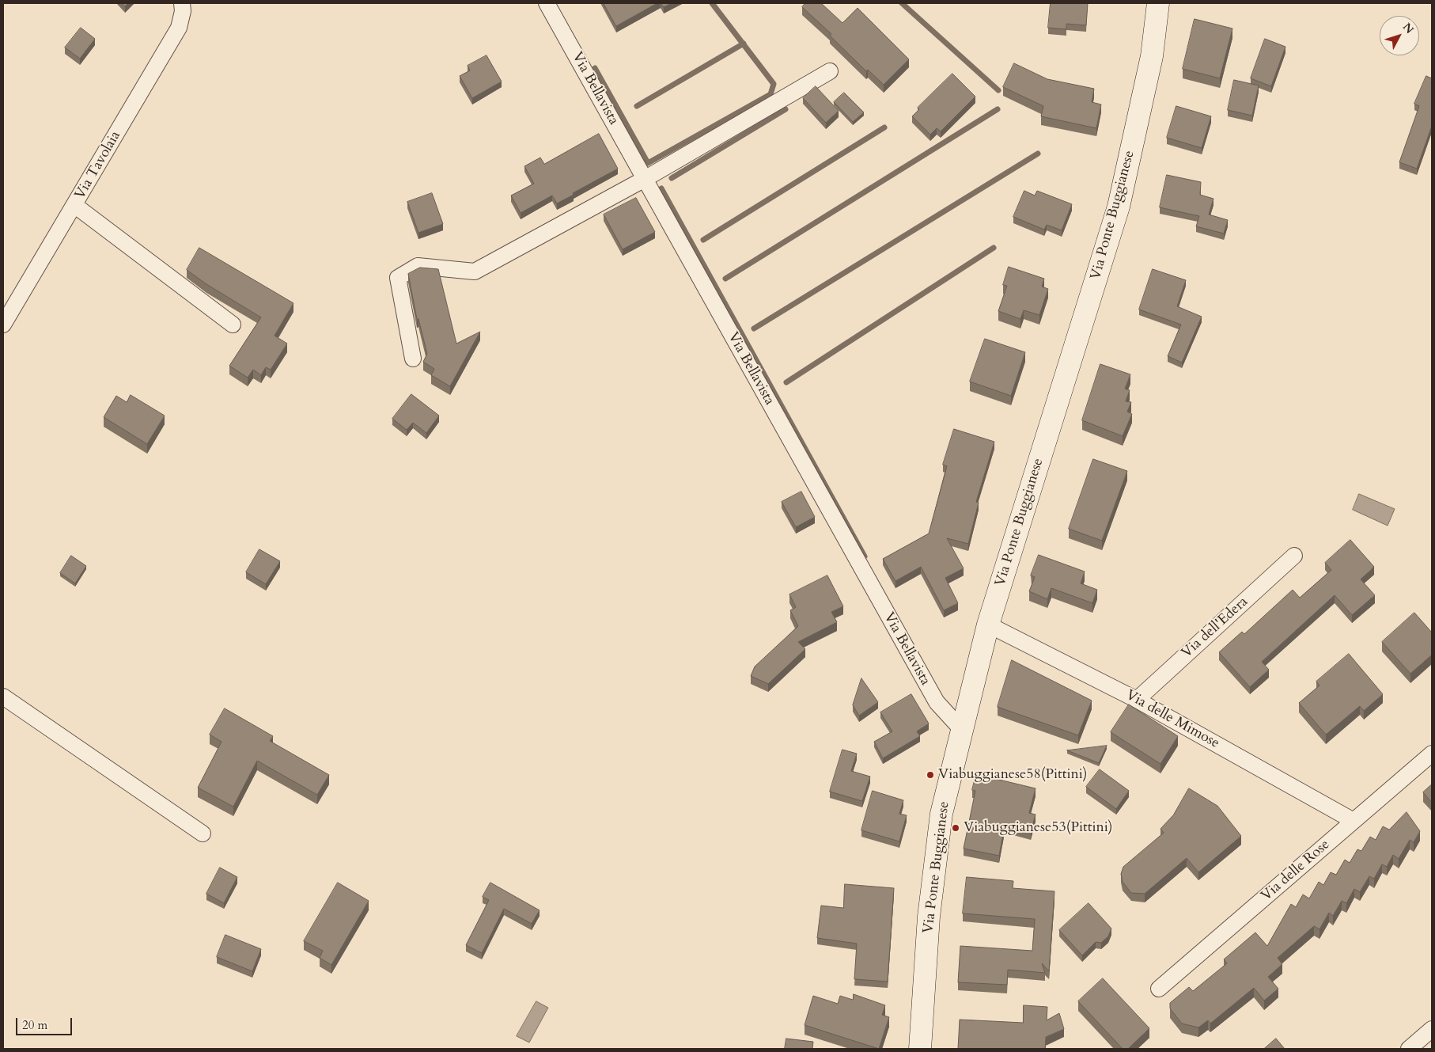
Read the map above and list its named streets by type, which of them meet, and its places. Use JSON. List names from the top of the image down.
{
  "streets": {
    "main road": ["Via Ponte Buggianese"],
    "street": [
      "Via Bellavista",
      "Via Tavolaia",
      "Via dell'Edera",
      "Via delle Mimose",
      "Via delle Rose"
    ]
  },
  "crossings": [
    ["Via Bellavista", "Via Ponte Buggianese"],
    ["Via Ponte Buggianese", "Via delle Mimose"],
    ["Via dell'Edera", "Via delle Mimose"],
    ["Via delle Mimose", "Via delle Rose"]
  ],
  "places": ["Viabuggianese58(Pittini)", "Viabuggianese53(Pittini)"],
  "scale_bar": "20 m",
  "north": "top right"
}
